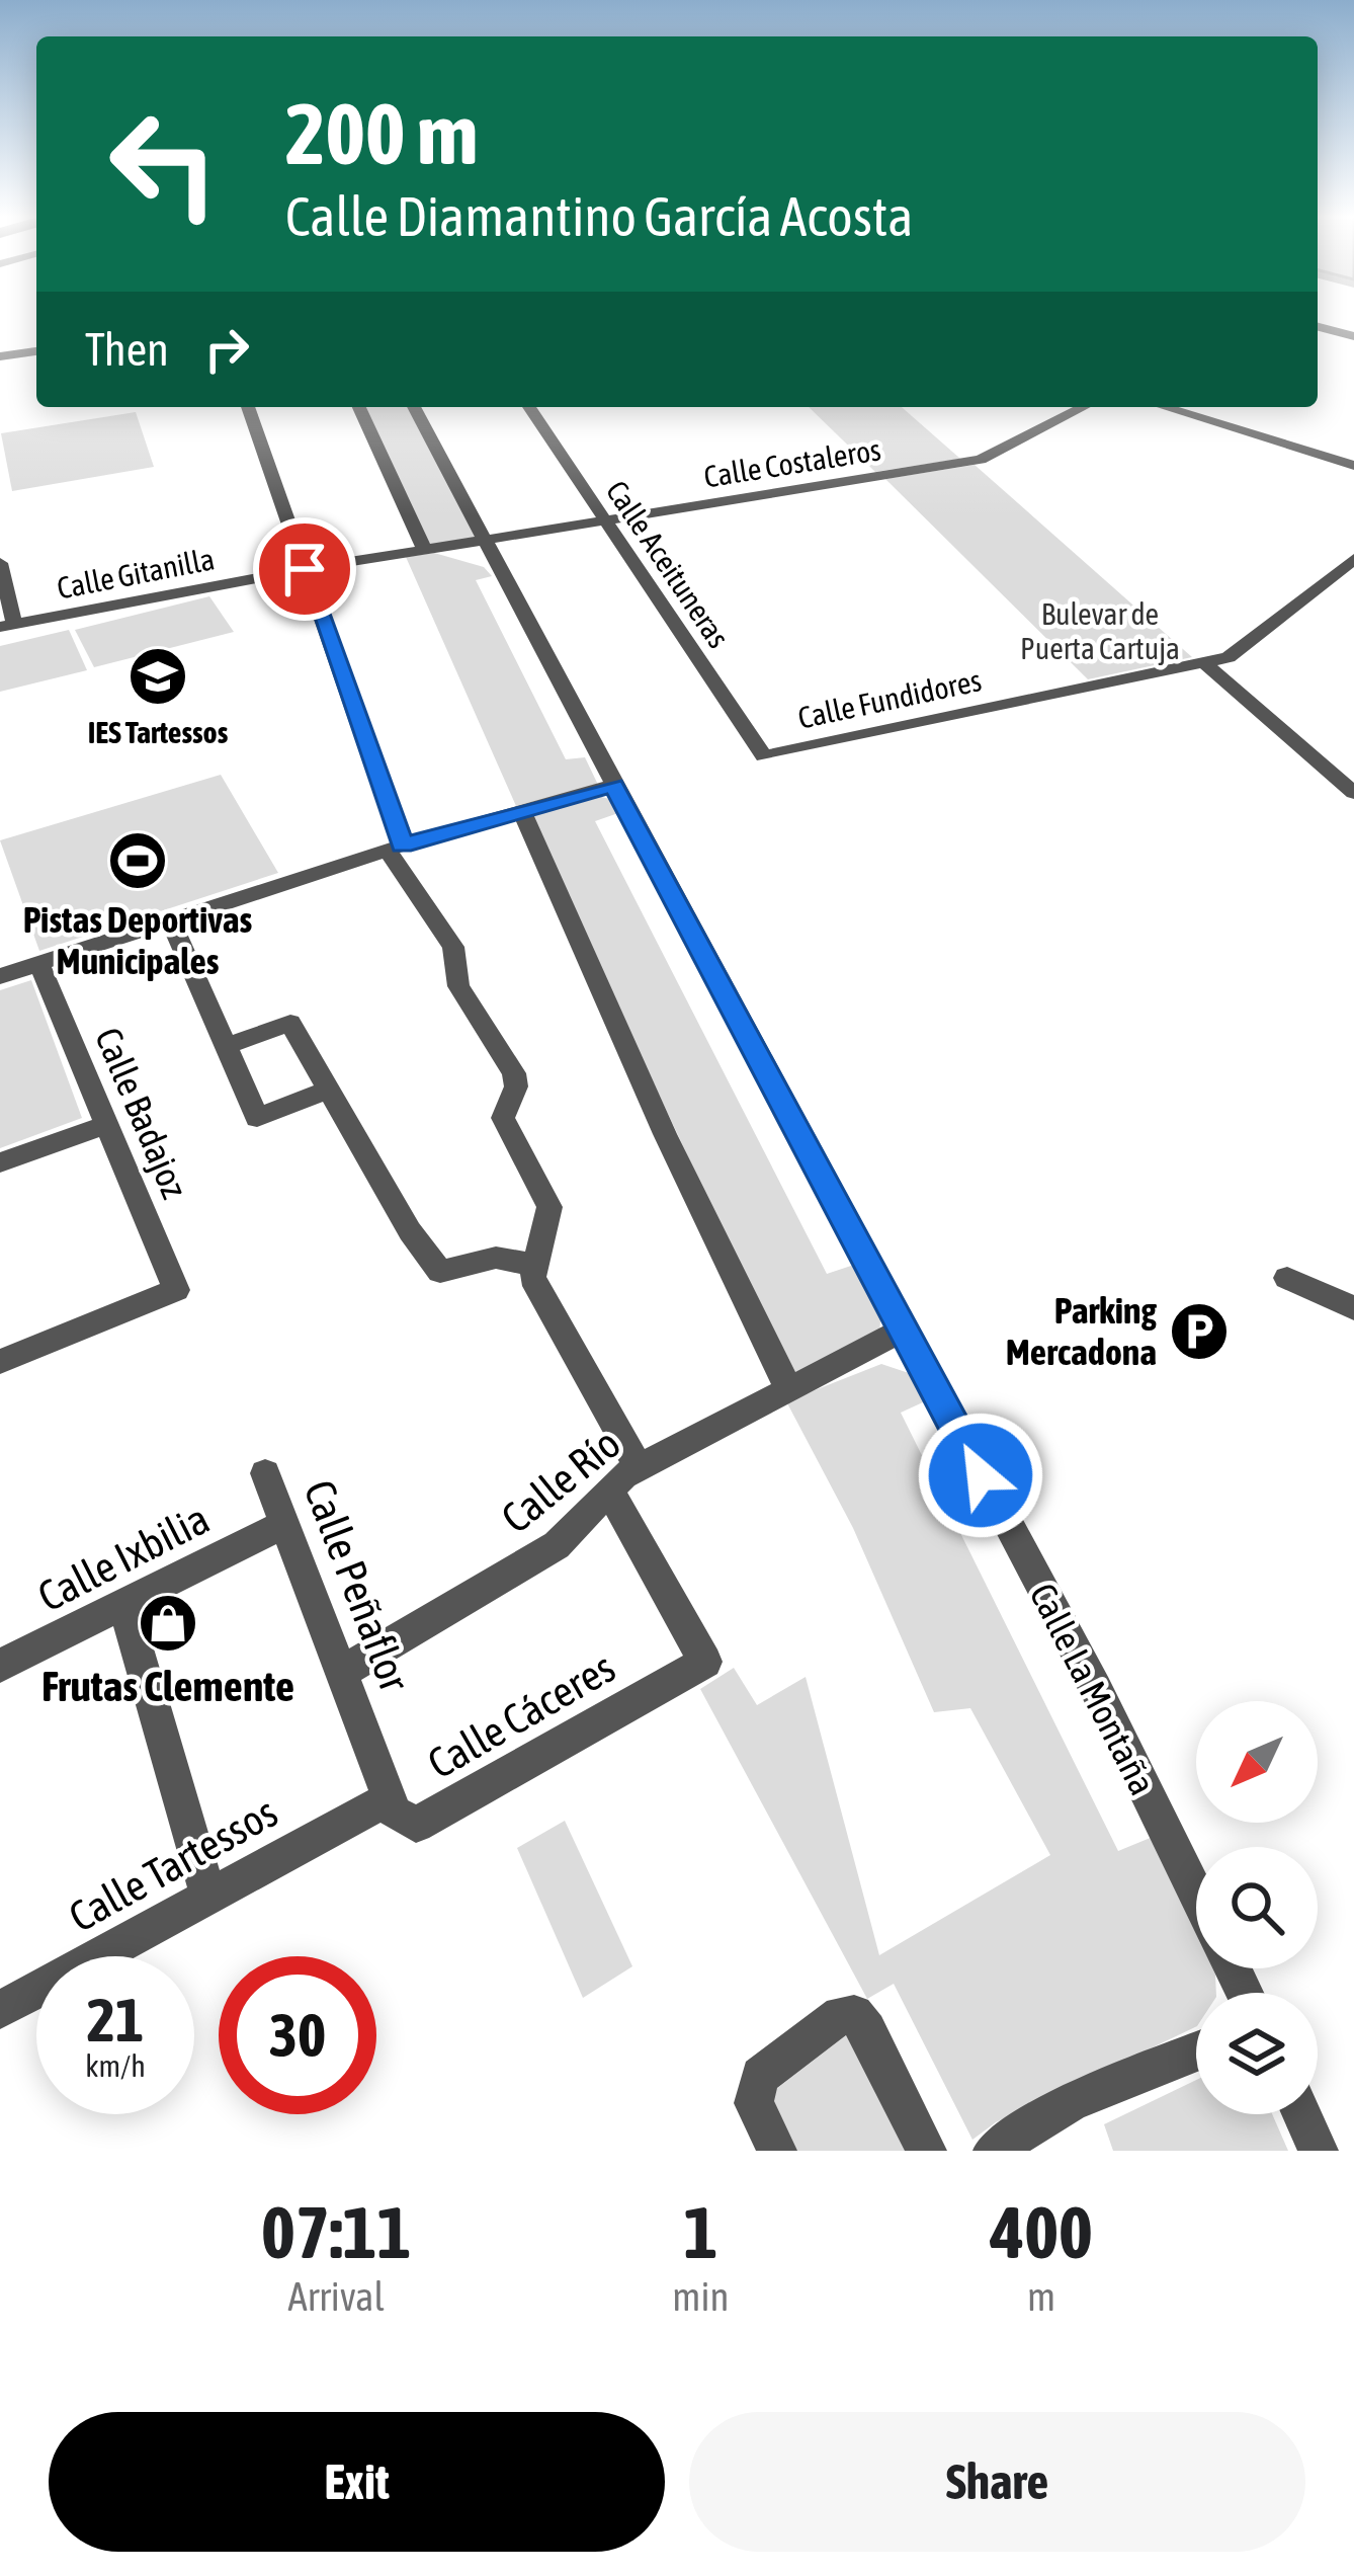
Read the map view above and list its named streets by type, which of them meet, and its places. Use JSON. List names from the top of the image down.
{
  "streets": {
    "street": [
      "Calle Costaleros",
      "Calle Aceituneras",
      "Calle Gitanilla",
      "Calle Fundidores",
      "Calle Badajoz",
      "Calle Río",
      "Calle Ixbilia",
      "Calle Peñaflor",
      "Calle La Montaña",
      "Calle Cáceres",
      "Calle Tartessos"
    ]
  },
  "crossings": [
    ["Calle Costaleros", "Calle Aceituneras"],
    ["Calle Costaleros", "Calle Gitanilla"],
    ["Calle Costaleros", "Calle La Montaña"],
    ["Calle Aceituneras", "Calle Fundidores"],
    ["Calle Río", "Calle Peñaflor"],
    ["Calle Río", "Calle La Montaña"],
    ["Calle Río", "Calle Cáceres"],
    ["Calle Ixbilia", "Calle Peñaflor"],
    ["Calle Peñaflor", "Calle Cáceres"],
    ["Calle Peñaflor", "Calle Tartessos"],
    ["Calle Cáceres", "Calle Tartessos"]
  ],
  "parks": ["Bulevar de Puerta Cartuja"],
  "places": {
    "school or university": ["IES Tartessos"],
    "sports": ["Pistas Deportivas Municipales"],
    "parking": ["Parking Mercadona"],
    "shop": ["Frutas Clemente"]
  },
  "north": "bottom left",
  "page": {
    "turn": ["200 m", "Calle Diamantino García Acosta"],
    "then": "Then",
    "speed": "21 km/h",
    "limit": "30",
    "eta": [
      "07:11",
      "Arrival",
      "1",
      "min",
      "400",
      "m"
    ],
    "buttons": ["Exit", "Share"]
  }
}
